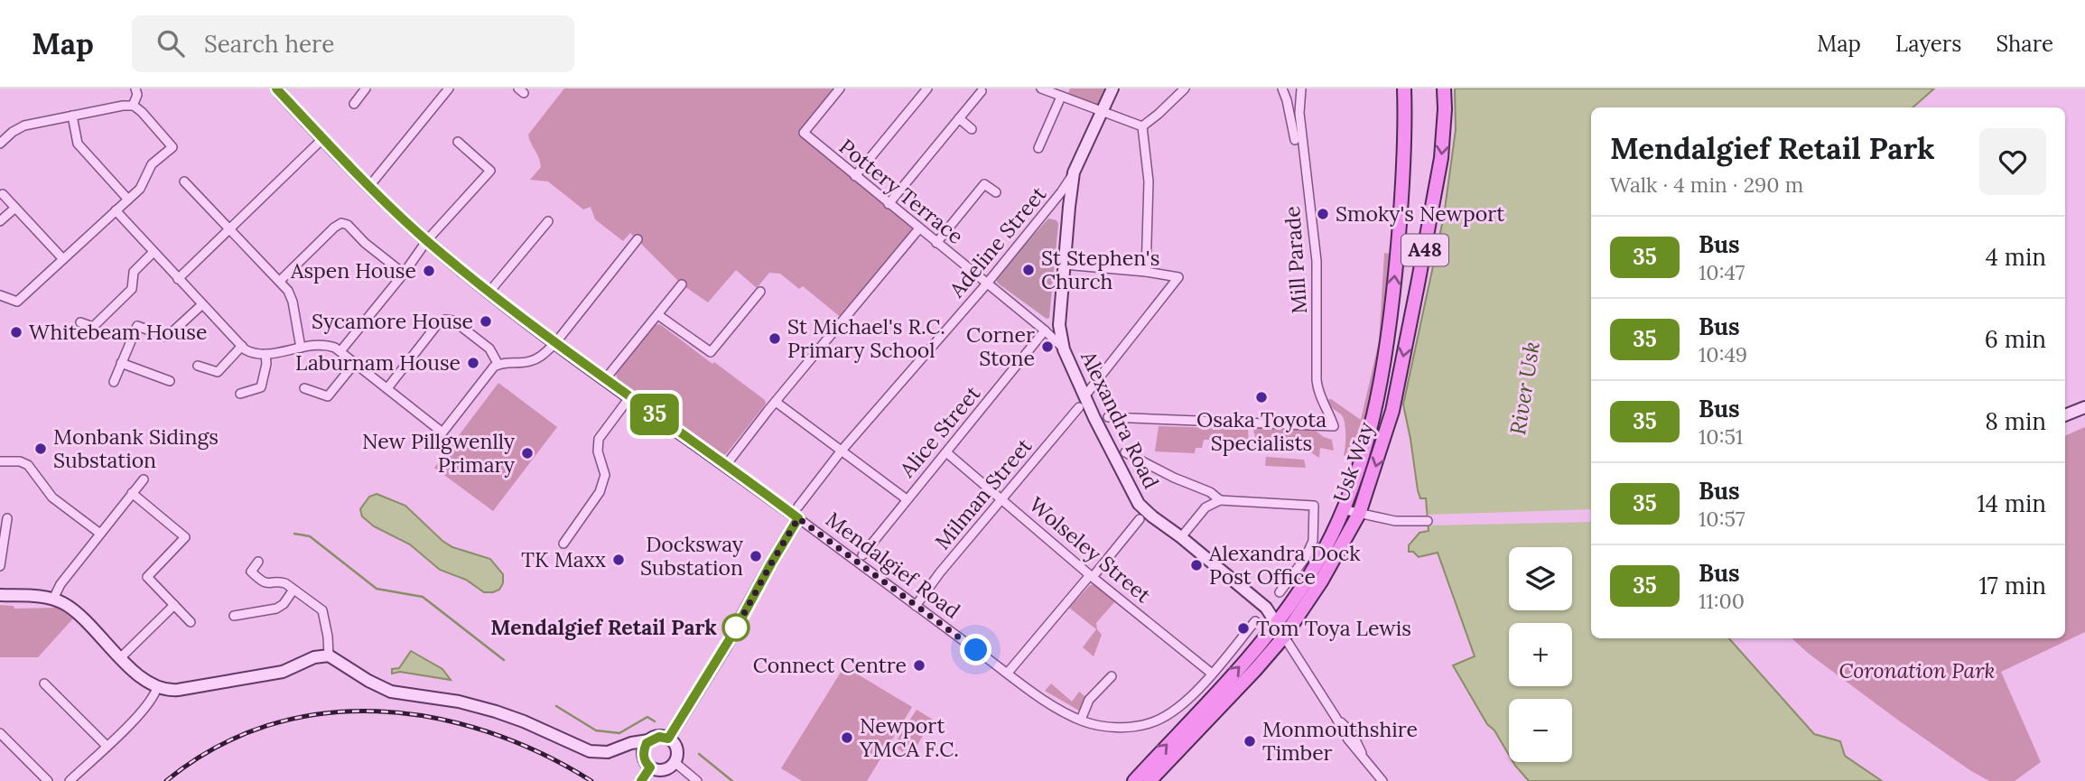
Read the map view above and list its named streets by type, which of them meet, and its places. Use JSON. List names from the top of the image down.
{
  "streets": {
    "main road": ["A48", "Usk Way"],
    "street": [
      "Pottery Terrace",
      "Adeline Street",
      "Mill Parade",
      "Alexandra Road",
      "Alice Street",
      "Milman Street",
      "Wolseley Street",
      "Mendalgief Road"
    ]
  },
  "crossings": [
    ["Pottery Terrace", "Adeline Street"],
    ["Pottery Terrace", "Alexandra Road"],
    ["Pottery Terrace", "Alice Street"],
    ["Adeline Street", "Alexandra Road"],
    ["Adeline Street", "Mendalgief Road"],
    ["Alexandra Road", "Usk Way"],
    ["Alexandra Road", "Milman Street"],
    ["Alice Street", "Wolseley Street"],
    ["Milman Street", "Wolseley Street"],
    ["Milman Street", "Mendalgief Road"],
    ["Wolseley Street", "Mendalgief Road"]
  ],
  "water": ["River Usk"],
  "parks": ["Coronation Park"],
  "places": [
    "Smoky's Newport",
    "St Stephen's Church",
    "Aspen House",
    "Sycamore House",
    "Whitebeam House",
    "St Michael's R.C. Primary School",
    "Corner Stone",
    "Laburnam House",
    "Osaka Toyota Specialists",
    "Monbank Sidings Substation",
    "New Pillgwenlly Primary",
    "Docksway Substation",
    "TK Maxx",
    "Alexandra Dock Post Office",
    "Mendalgief Retail Park",
    "Tom Toya Lewis",
    "Connect Centre",
    "Newport YMCA F.C.",
    "Monmouthshire Timber"
  ],
  "lines": ["bus line 35"],
  "page": {
    "header": "Map",
    "search": "Search here",
    "nav": ["Map", "Layers", "Share"],
    "on_map": "35",
    "heading": ["Mendalgief Retail Park", "Walk · 4 min · 290 m"],
    "list": [
      {
        "mark": "35",
        "name": "Bus",
        "note": "10:47",
        "value": "4 min"
      },
      {
        "mark": "35",
        "name": "Bus",
        "note": "10:49",
        "value": "6 min"
      },
      {
        "mark": "35",
        "name": "Bus",
        "note": "10:51",
        "value": "8 min"
      },
      {
        "mark": "35",
        "name": "Bus",
        "note": "10:57",
        "value": "14 min"
      },
      {
        "mark": "35",
        "name": "Bus",
        "note": "11:00",
        "value": "17 min"
      }
    ],
    "map_buttons": ["+", "−"]
  }
}
